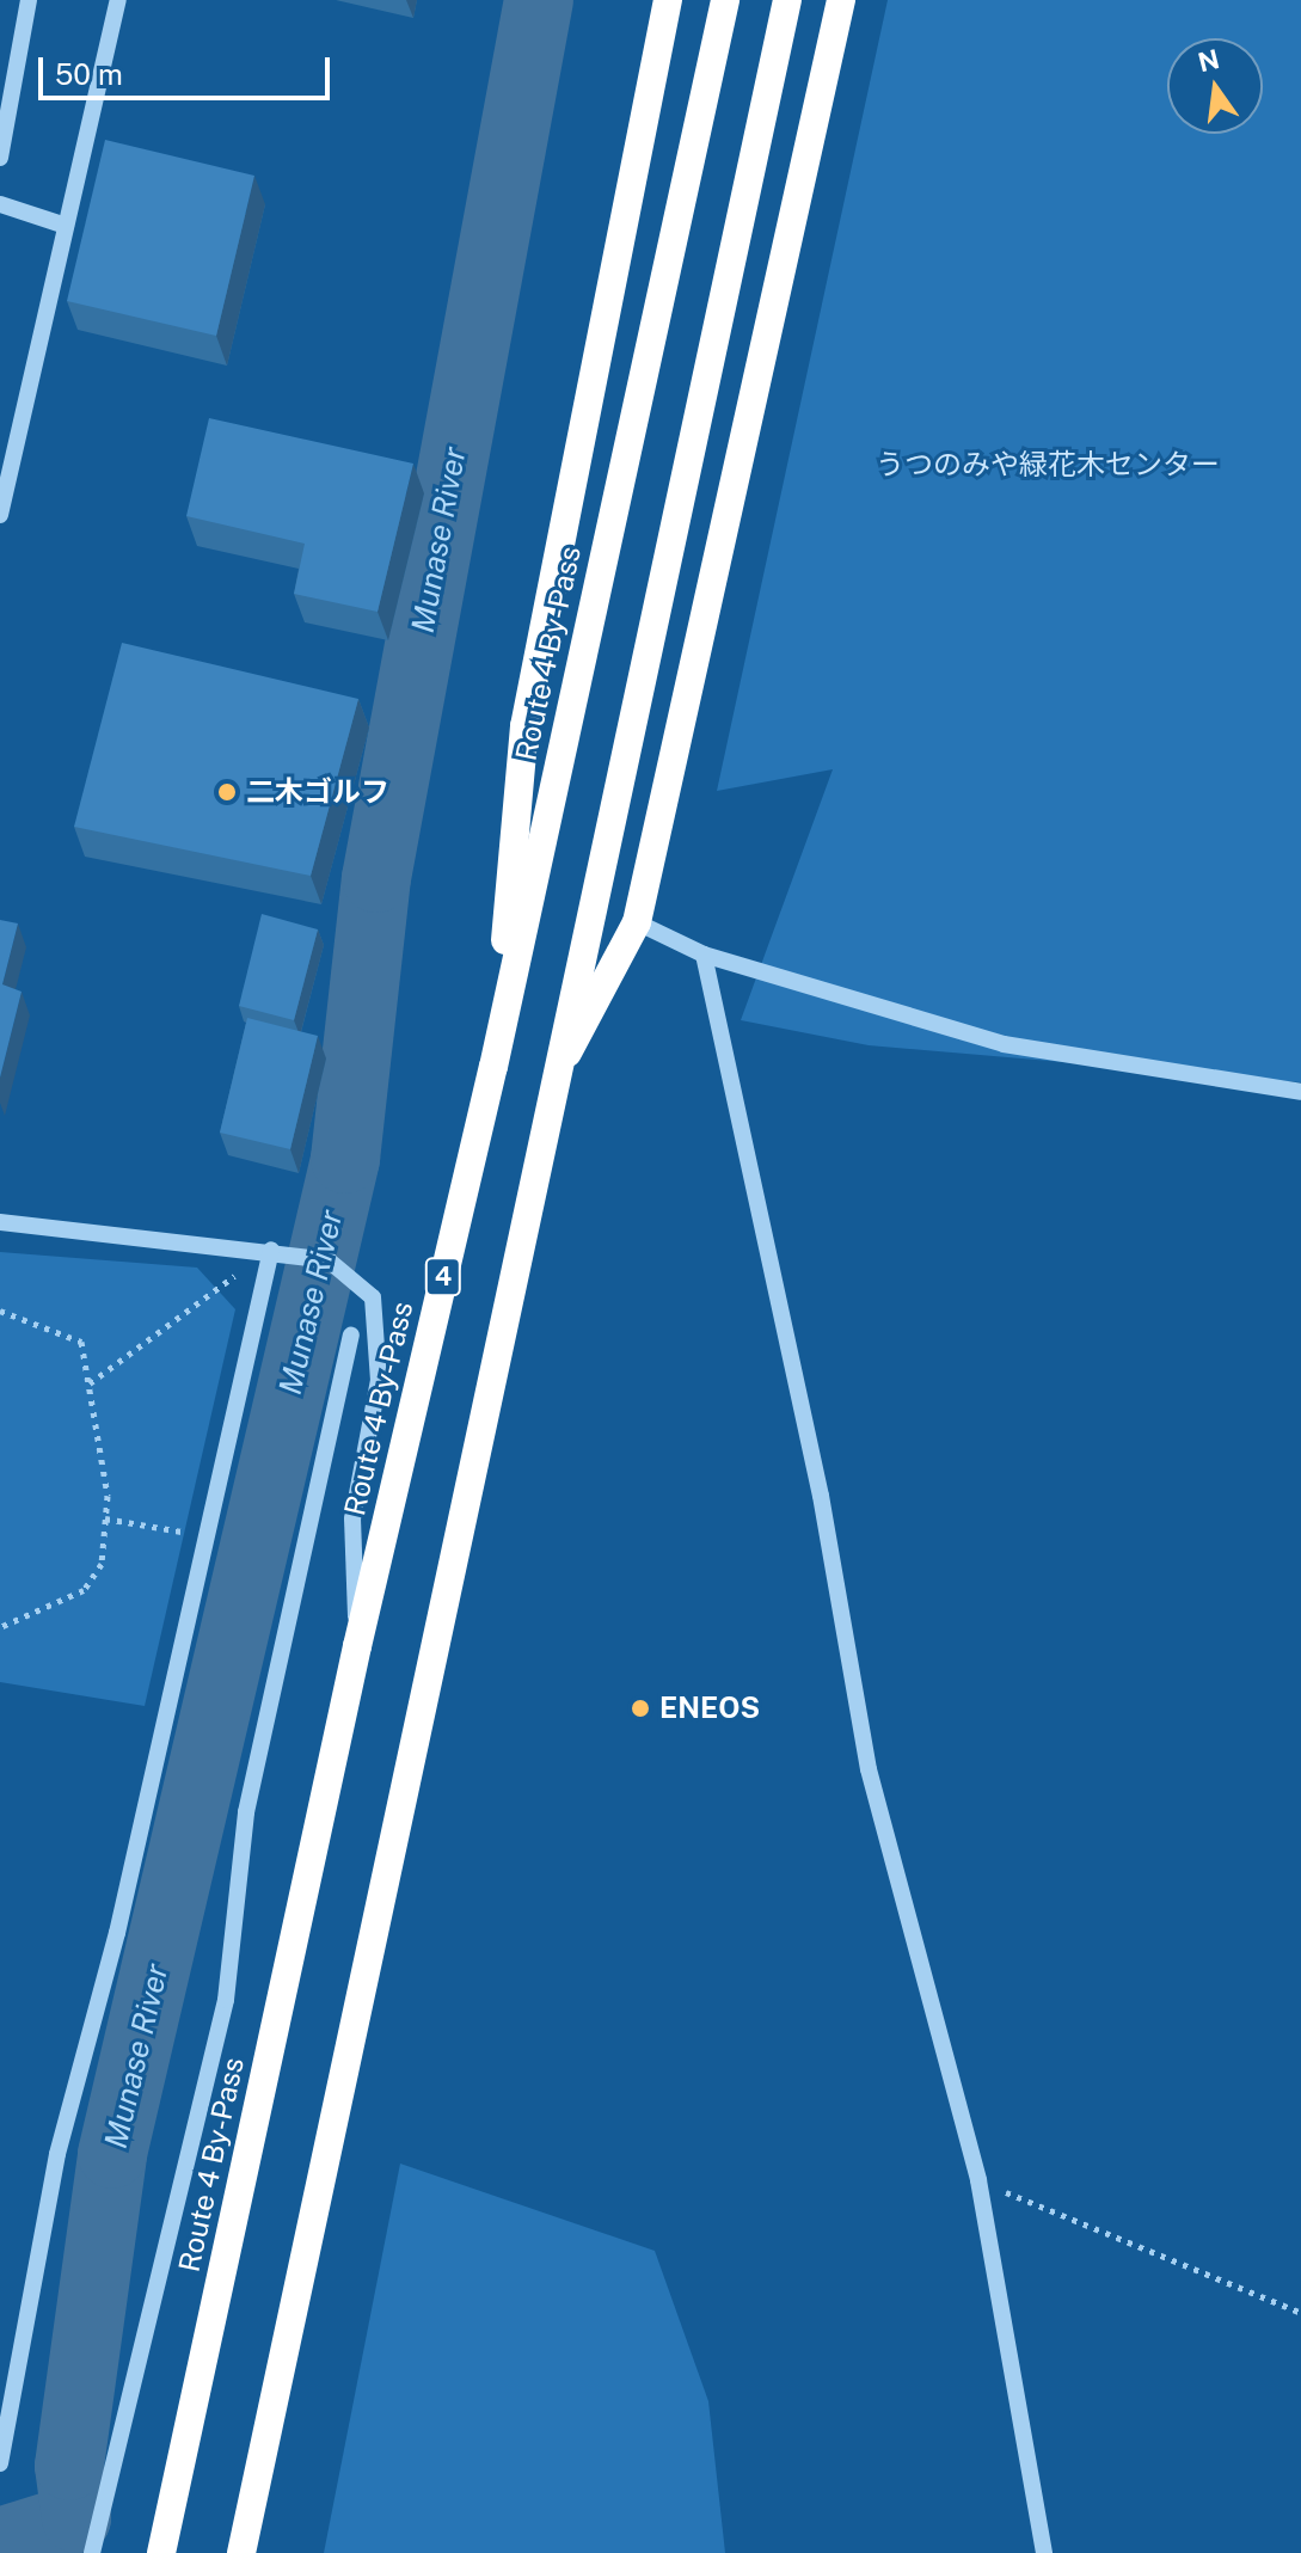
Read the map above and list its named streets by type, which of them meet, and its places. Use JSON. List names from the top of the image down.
{
  "streets": {
    "highway": ["Route 4 By-Pass", "4"]
  },
  "water": ["Munase River"],
  "parks": ["うつのみや緑花木センター"],
  "places": ["二木ゴルフ", "ENEOS"],
  "scale_bar": "50 m",
  "north": "top"
}
